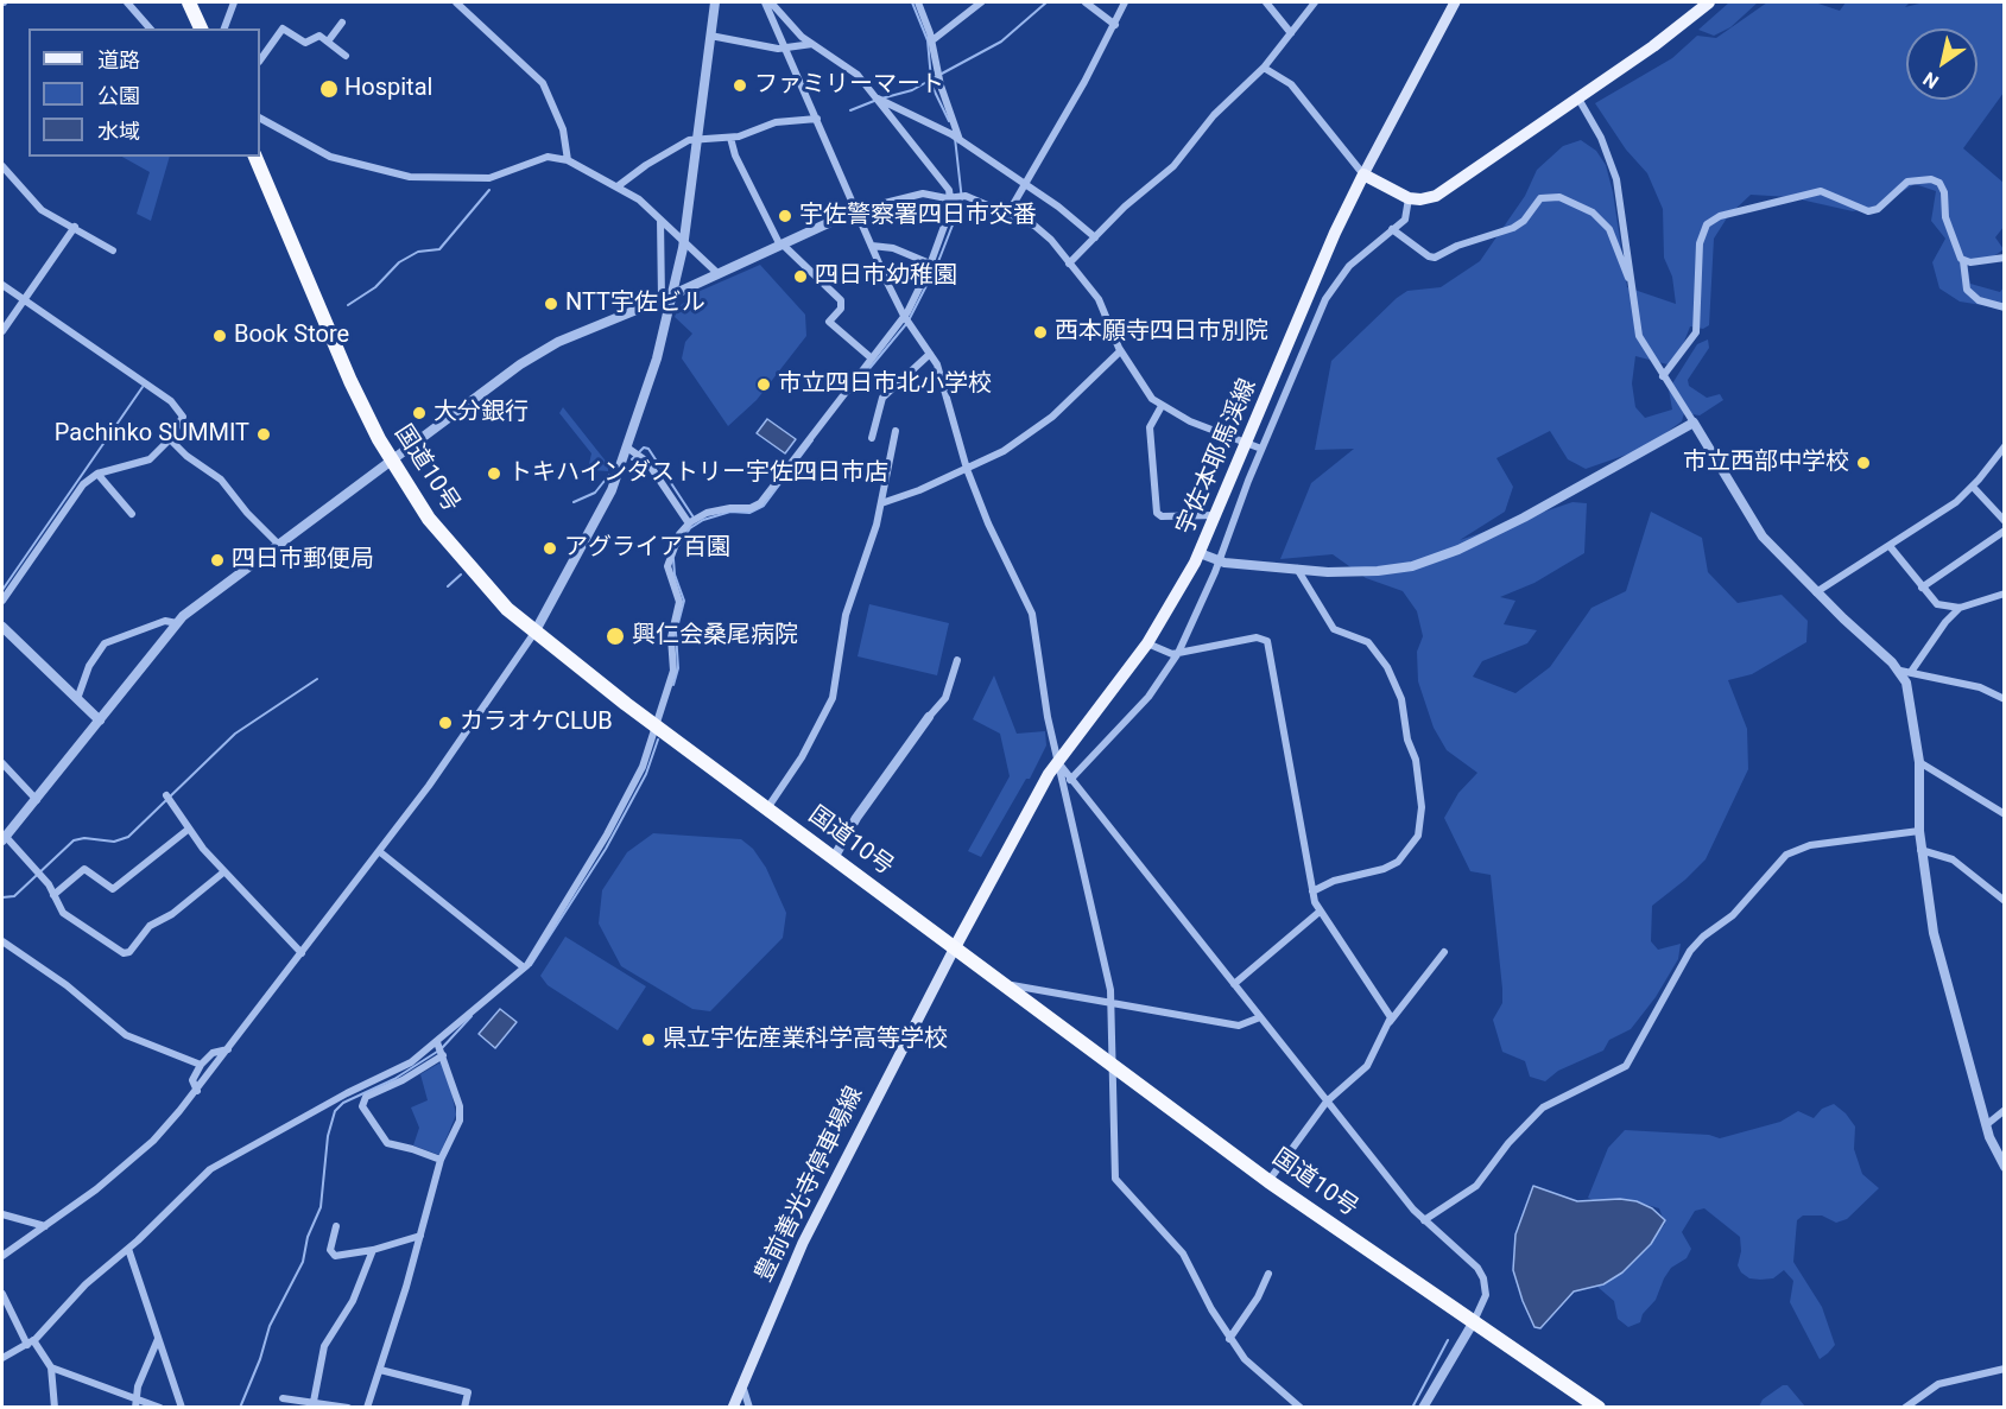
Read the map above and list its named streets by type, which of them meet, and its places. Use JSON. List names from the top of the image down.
{
  "streets": {
    "highway": ["国道10号"],
    "main road": ["宇佐本耶馬渓線", "豊前善光寺停車場線"]
  },
  "crossings": [
    ["宇佐本耶馬渓線", "国道10号"],
    ["宇佐本耶馬渓線", "豊前善光寺停車場線"],
    ["国道10号", "豊前善光寺停車場線"]
  ],
  "places": [
    "ファミリーマート",
    "Hospital",
    "宇佐警察署四日市交番",
    "四日市幼稚園",
    "NTT宇佐ビル",
    "西本願寺四日市別院",
    "Book Store",
    "市立四日市北小学校",
    "大分銀行",
    "Pachinko SUMMIT",
    "市立西部中学校",
    "トキハインダストリー宇佐四日市店",
    "アグライア百園",
    "四日市郵便局",
    "興仁会桑尾病院",
    "カラオケCLUB",
    "県立宇佐産業科学高等学校"
  ],
  "legend": ["道路", "公園", "水域"],
  "north": "bottom left"
}
